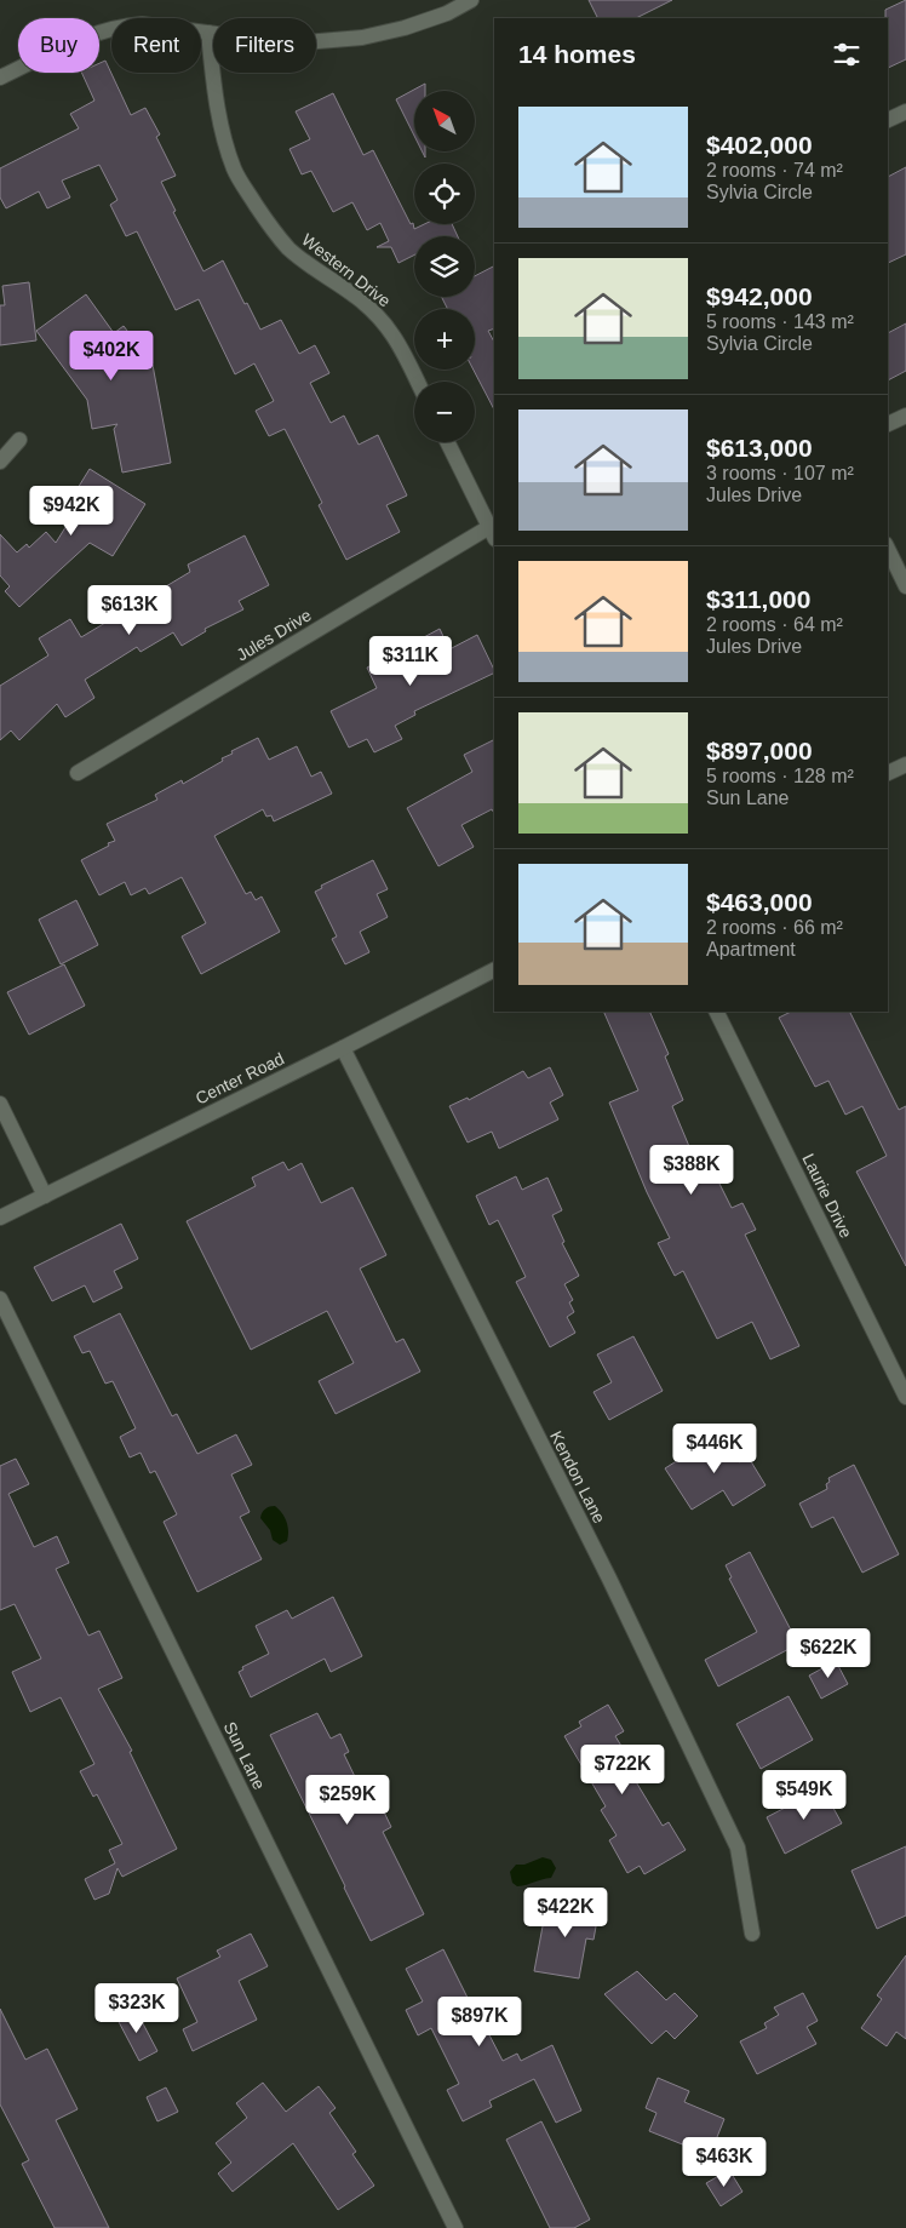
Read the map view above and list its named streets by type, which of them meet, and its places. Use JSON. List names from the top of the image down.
{
  "streets": {
    "street": [
      "Western Drive",
      "Jules Drive",
      "Center Road",
      "Laurie Drive",
      "Kendon Lane",
      "Sun Lane"
    ]
  },
  "crossings": [
    ["Center Road", "Kendon Lane"]
  ],
  "north": "top left",
  "page": {
    "chip": ["Buy", "Rent", "Filters"],
    "heading": "14 homes",
    "map_buttons": ["+", "−"],
    "list": [
      {
        "name": "$402,000",
        "note": "2 rooms · 74 m² · Sylvia Circle"
      },
      {
        "name": "$942,000",
        "note": "5 rooms · 143 m² · Sylvia Circle"
      },
      {
        "name": "$613,000",
        "note": "3 rooms · 107 m² · Jules Drive"
      },
      {
        "name": "$311,000",
        "note": "2 rooms · 64 m² · Jules Drive"
      },
      {
        "name": "$897,000",
        "note": "5 rooms · 128 m² · Sun Lane"
      },
      {
        "name": "$463,000",
        "note": "2 rooms · 66 m² · Apartment"
      }
    ],
    "price": [
      "$402K",
      "$942K",
      "$613K",
      "$311K",
      "$388K",
      "$446K",
      "$622K",
      "$722K",
      "$549K",
      "$259K",
      "$422K",
      "$323K",
      "$897K",
      "$463K"
    ]
  }
}
